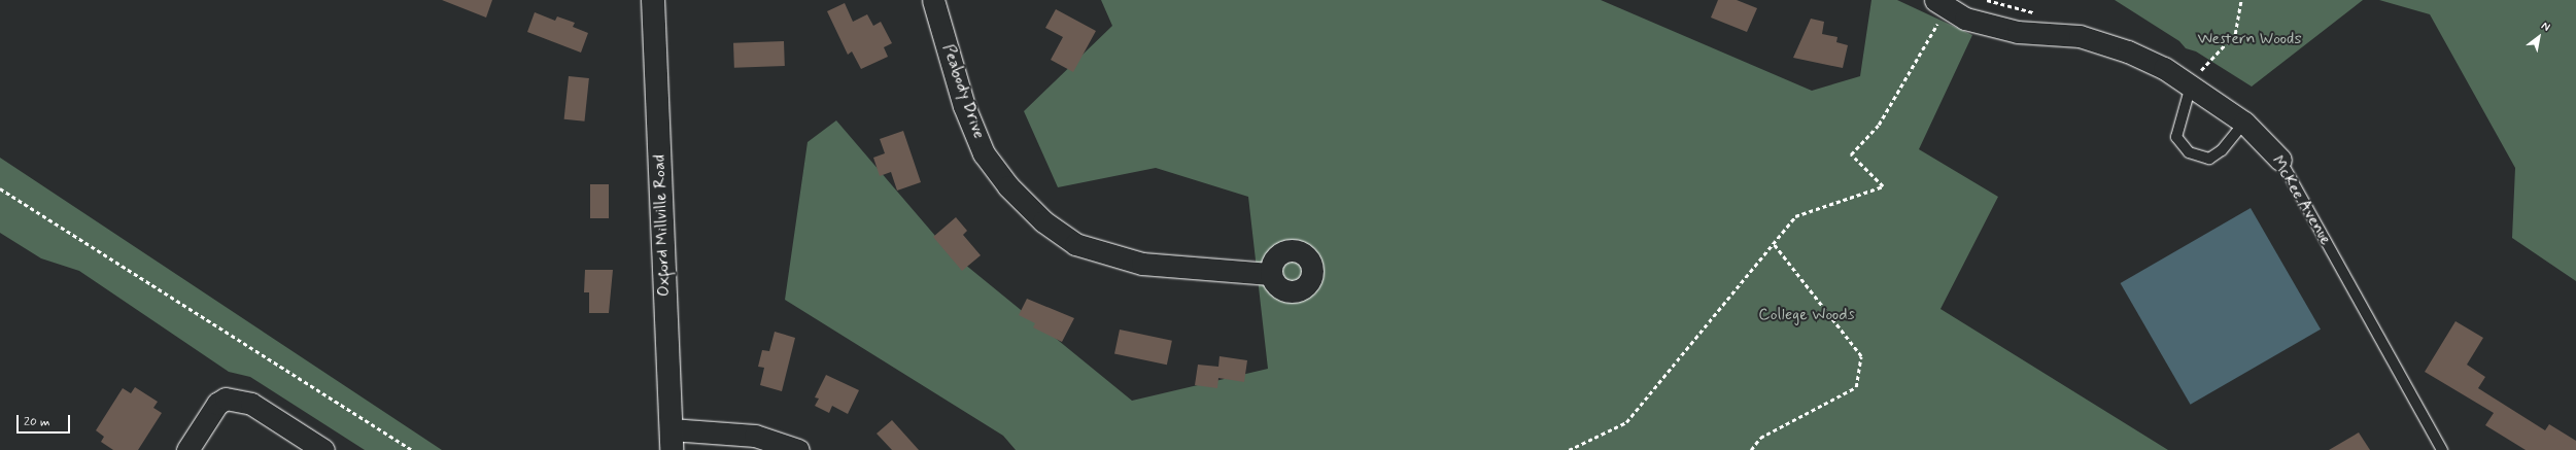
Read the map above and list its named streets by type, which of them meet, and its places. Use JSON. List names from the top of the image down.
{
  "streets": {
    "highway": ["Oxford Millville Road"],
    "street": ["Peabody Drive", "McKee Avenue"]
  },
  "parks": ["Western Woods", "College Woods"],
  "scale_bar": "20 m",
  "north": "top right"
}
